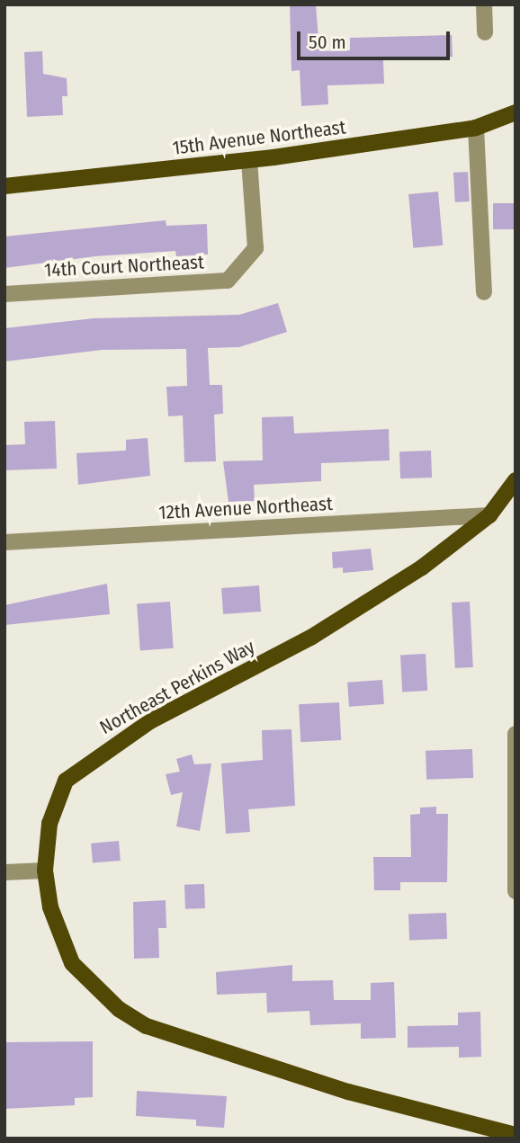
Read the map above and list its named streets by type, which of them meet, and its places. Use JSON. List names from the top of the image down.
{
  "streets": {
    "main road": ["15th Avenue Northeast", "Northeast Perkins Way"],
    "street": ["14th Court Northeast", "12th Avenue Northeast"]
  },
  "crossings": [
    ["15th Avenue Northeast", "14th Court Northeast"],
    ["12th Avenue Northeast", "Northeast Perkins Way"]
  ],
  "scale_bar": "50 m"
}
